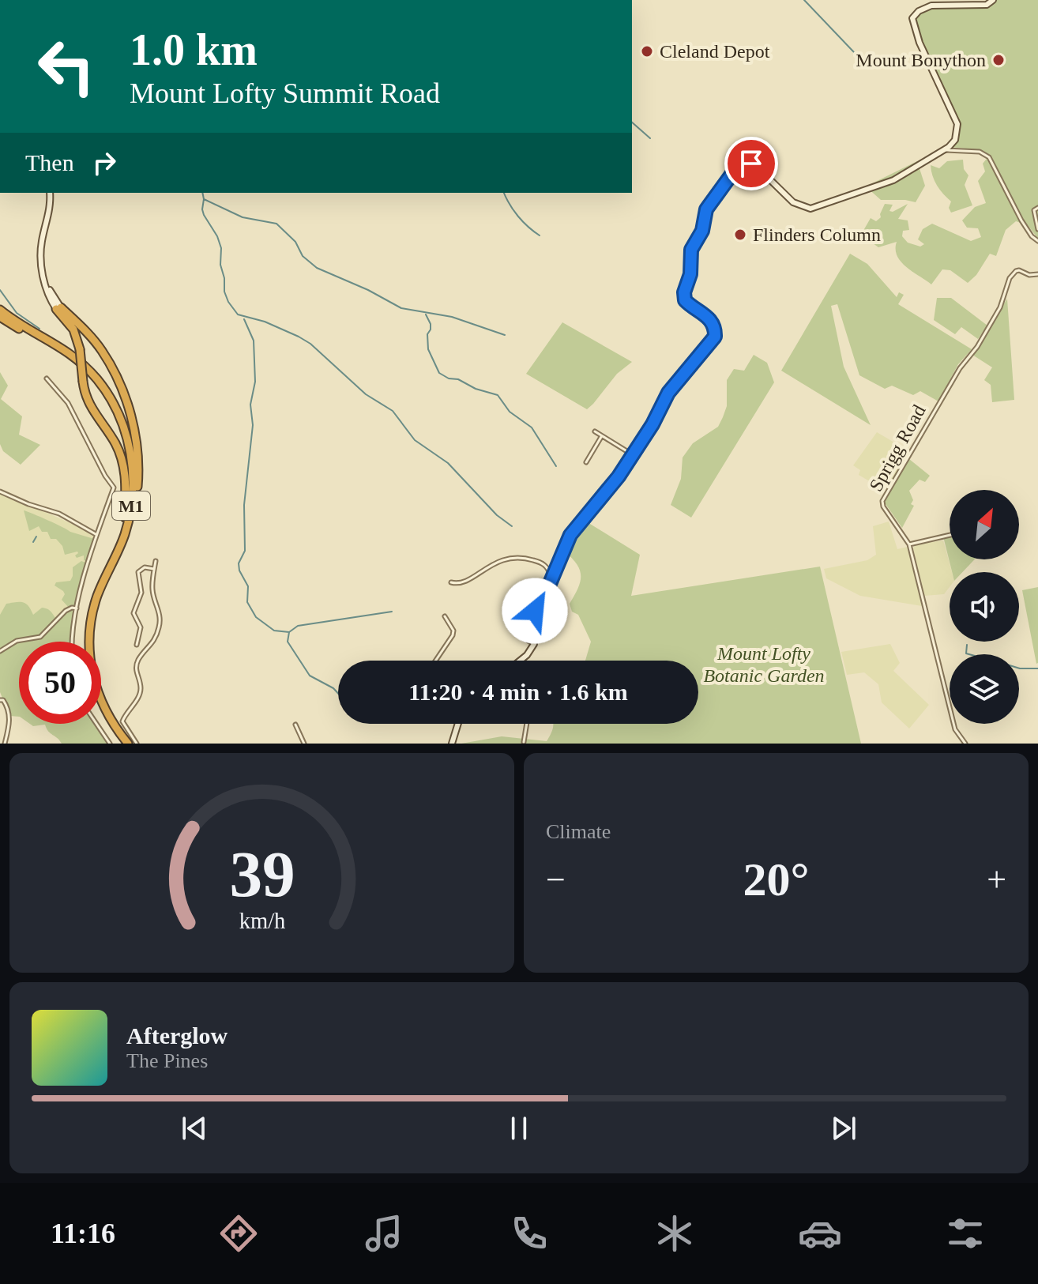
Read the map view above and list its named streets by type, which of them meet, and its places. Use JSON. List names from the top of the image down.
{
  "streets": {
    "highway": ["M1"],
    "street": ["Sprigg Road"]
  },
  "parks": ["Mount Lofty Botanic Garden"],
  "places": ["Cleland Depot", "Mount Bonython", "Flinders Column"],
  "north": "top right",
  "page": {
    "turn": ["1.0 km", "Mount Lofty Summit Road"],
    "then": "Then",
    "limit": "50",
    "trip": "11:20 · 4 min · 1.6 km",
    "tile": "Climate",
    "heat": ["−", "20°", "+"],
    "song": ["Afterglow", "The Pines"],
    "tabs": "11:16",
    "gauge": ["39", "km/h"]
  }
}
